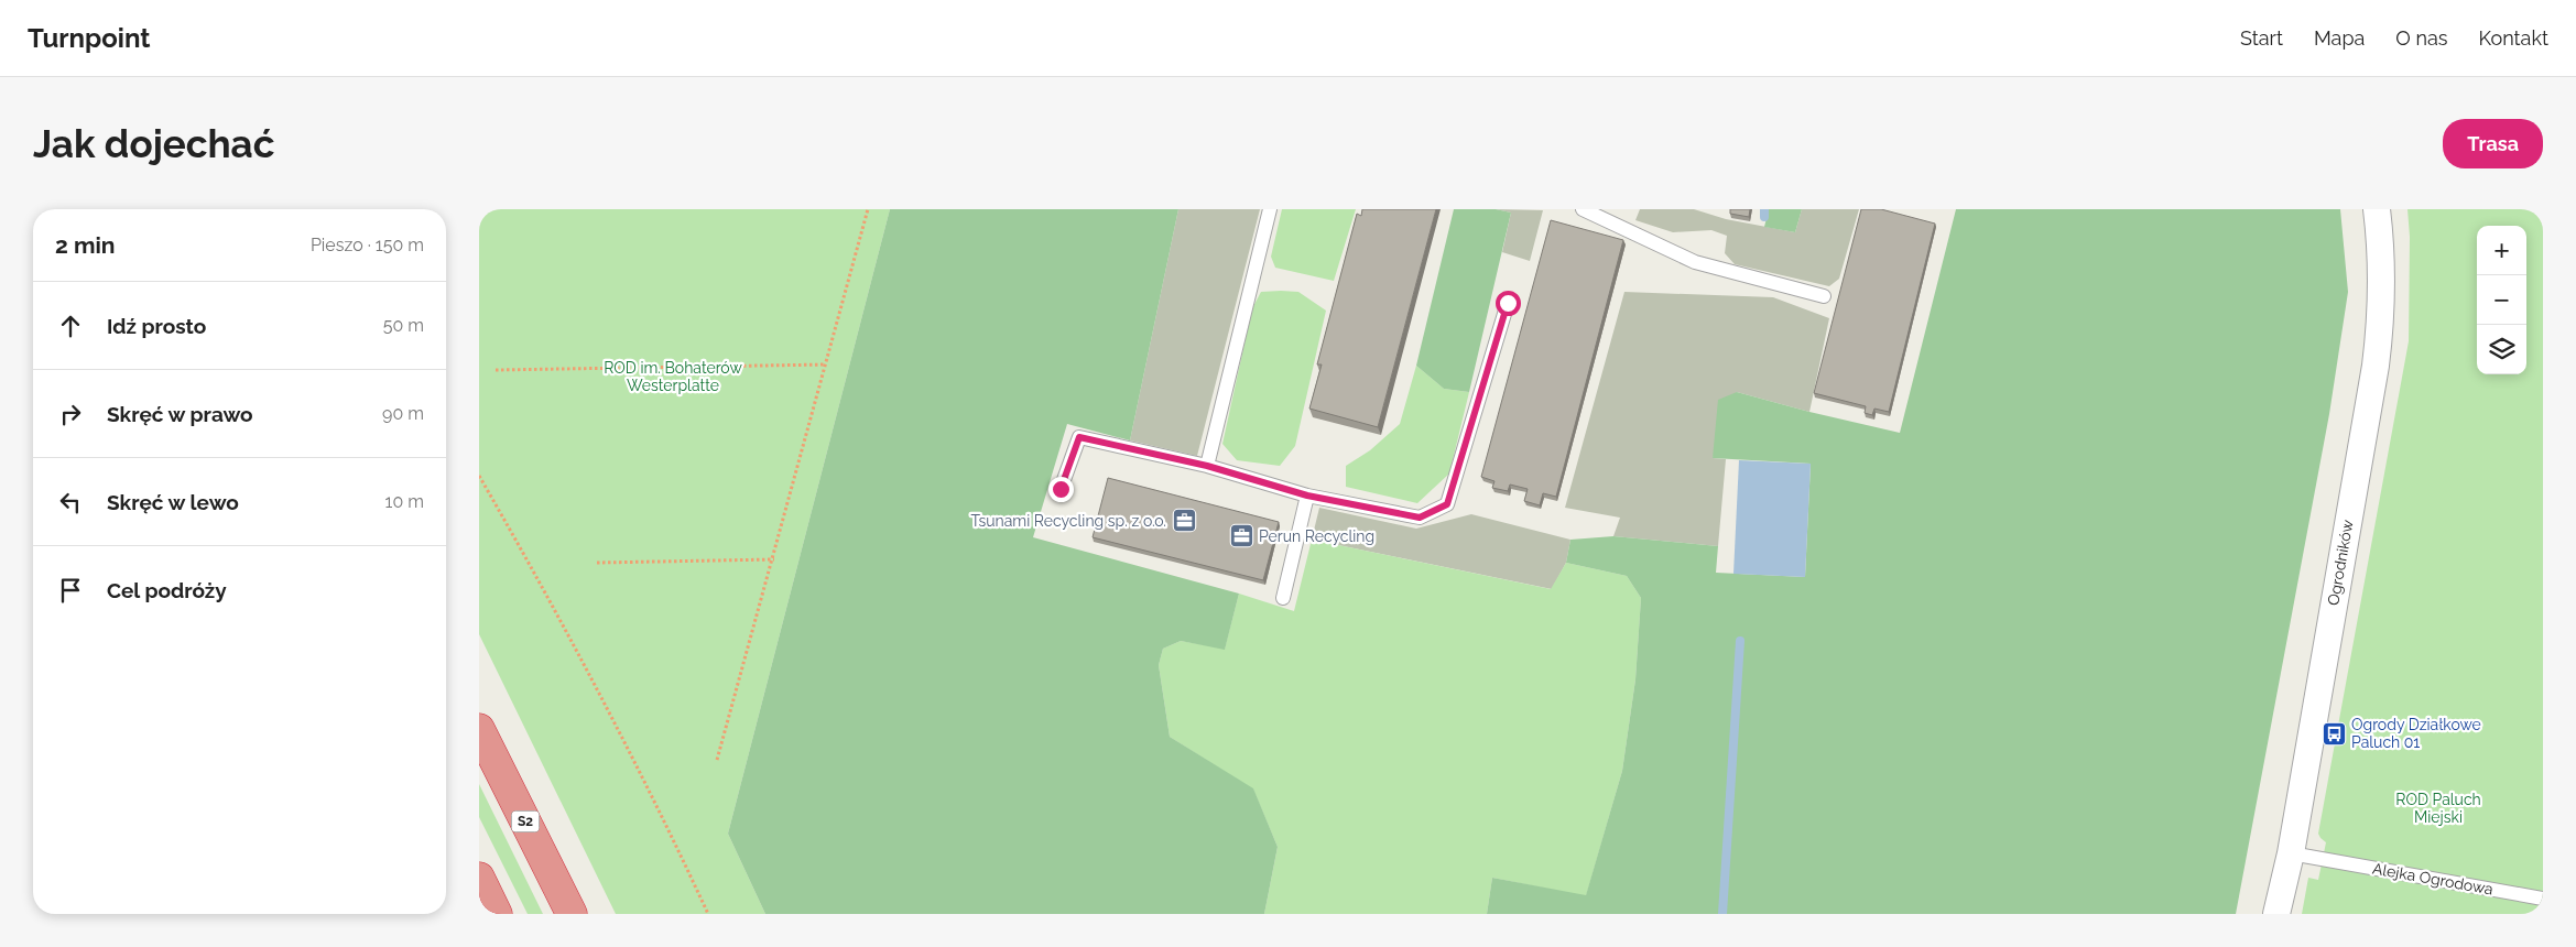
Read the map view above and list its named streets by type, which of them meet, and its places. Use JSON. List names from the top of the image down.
{
  "streets": {
    "highway": ["S2"],
    "street": ["Ogrodników"],
    "lane": ["Alejka Ogrodowa"]
  },
  "crossings": [
    ["Ogrodników", "Alejka Ogrodowa"]
  ],
  "parks": ["ROD im. Bohaterów Westerplatte", "ROD Paluch Miejski"],
  "places": {
    "office": ["Tsunami Recycling sp. z o.o.", "Perun Recycling"],
    "bus stop": ["Ogrody Działkowe Paluch 01"]
  },
  "page": {
    "header": "Turnpoint",
    "nav": [
      "Start",
      "Mapa",
      "O nas",
      "Kontakt"
    ],
    "buttons": "Trasa",
    "title": "Jak dojechać",
    "heading": ["2 min", "Pieszo · 150 m"],
    "map_buttons": ["+", "−"],
    "list": [
      ["Idź prosto", "50 m"],
      ["Skręć w prawo", "90 m"],
      ["Skręć w lewo", "10 m"],
      "Cel podróży"
    ]
  }
}
